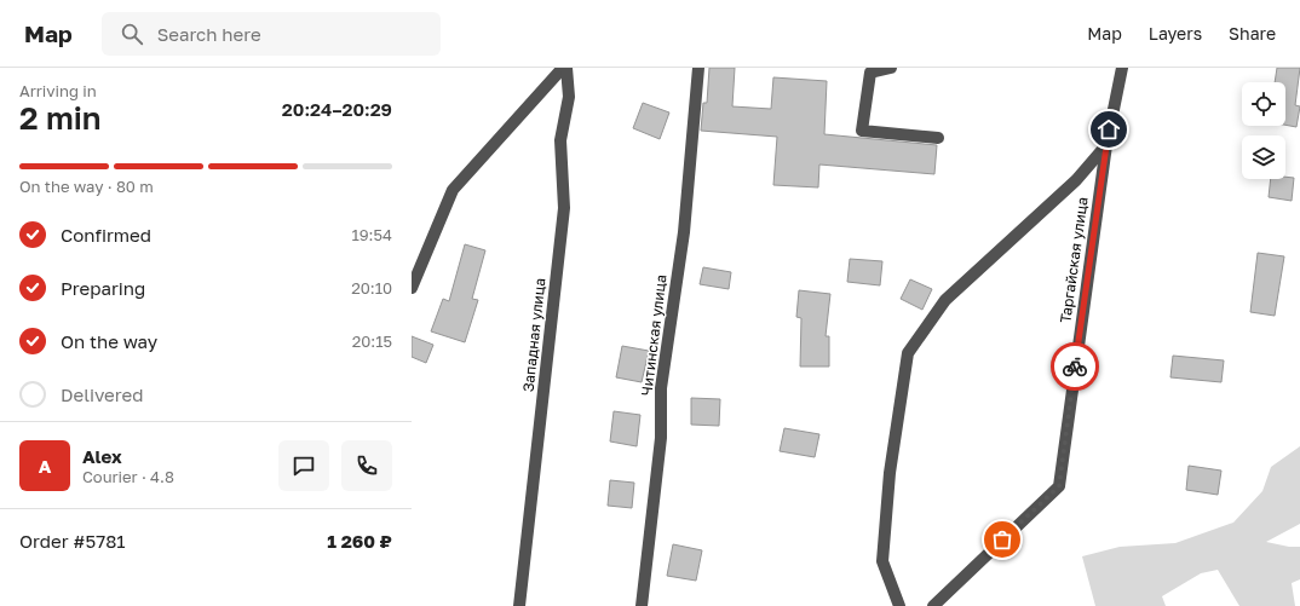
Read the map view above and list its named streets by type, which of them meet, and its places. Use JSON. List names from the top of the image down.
{
  "streets": {
    "street": ["Таргайская улица", "Западная улица", "Читинская улица"]
  },
  "page": {
    "header": "Map",
    "search": "Search here",
    "nav": ["Map", "Layers", "Share"],
    "heading": ["2 min", "Arriving in", "20:24–20:29"],
    "panel": [
      "Alex",
      "Courier · 4.8",
      "Order #5781",
      "1 260 ₽"
    ],
    "bar": "On the way · 80 m",
    "list": [
      ["Confirmed", "19:54"],
      ["Preparing", "20:10"],
      ["On the way", "20:15"],
      "Delivered"
    ],
    "round": "A"
  }
}
